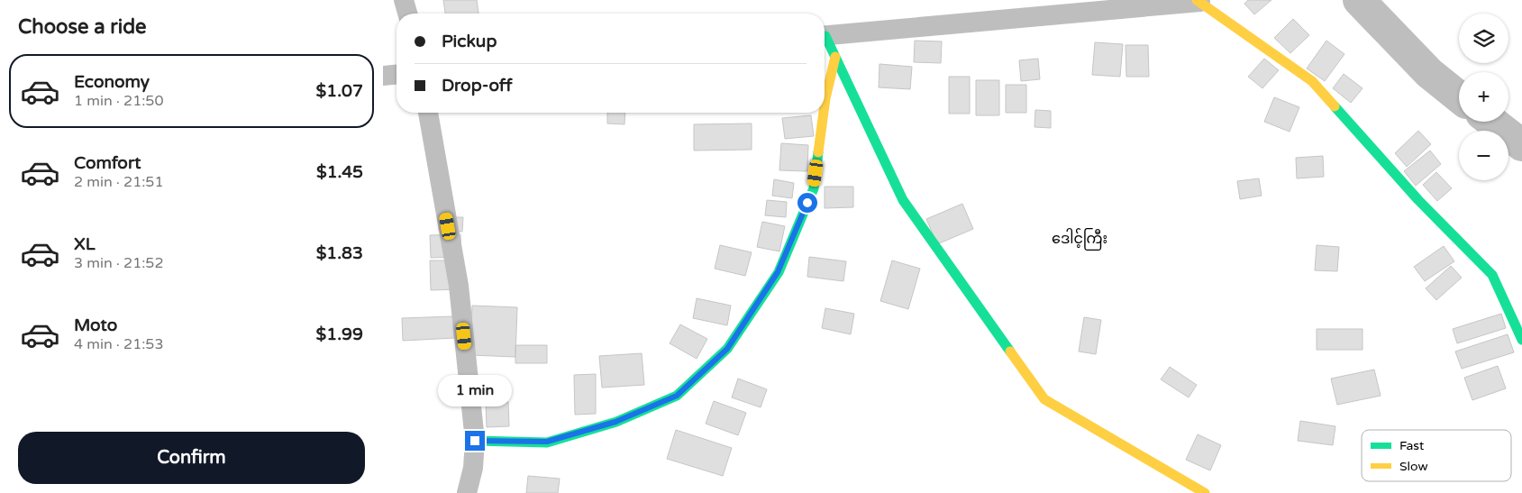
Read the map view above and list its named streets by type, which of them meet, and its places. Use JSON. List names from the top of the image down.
{
  "districts": ["ဒေါင့်ကြီး"],
  "legend": ["Fast", "Slow"],
  "page": {
    "heading": "Choose a ride",
    "map_buttons": ["+", "−"],
    "banner": ["Pickup", "Drop-off"],
    "list": [
      {
        "name": "Economy",
        "note": "1 min · 21:50",
        "value": "$1.07"
      },
      {
        "name": "Comfort",
        "note": "2 min · 21:51",
        "value": "$1.45"
      },
      {
        "name": "XL",
        "note": "3 min · 21:52",
        "value": "$1.83"
      },
      {
        "name": "Moto",
        "note": "4 min · 21:53",
        "value": "$1.99"
      }
    ],
    "bubble": "1 min",
    "buttons": "Confirm"
  }
}
